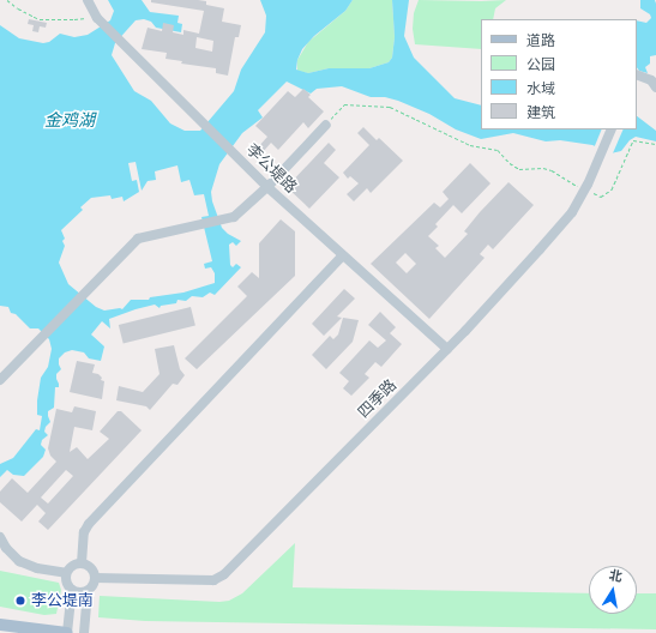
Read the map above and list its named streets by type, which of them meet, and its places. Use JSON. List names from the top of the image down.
{
  "streets": {
    "street": ["李公堤路", "四季路"]
  },
  "crossings": [
    ["李公堤路", "四季路"]
  ],
  "water": ["金鸡湖"],
  "places": ["李公堤南"],
  "legend": [
    "道路",
    "公园",
    "水域",
    "建筑"
  ],
  "north": "top"
}
